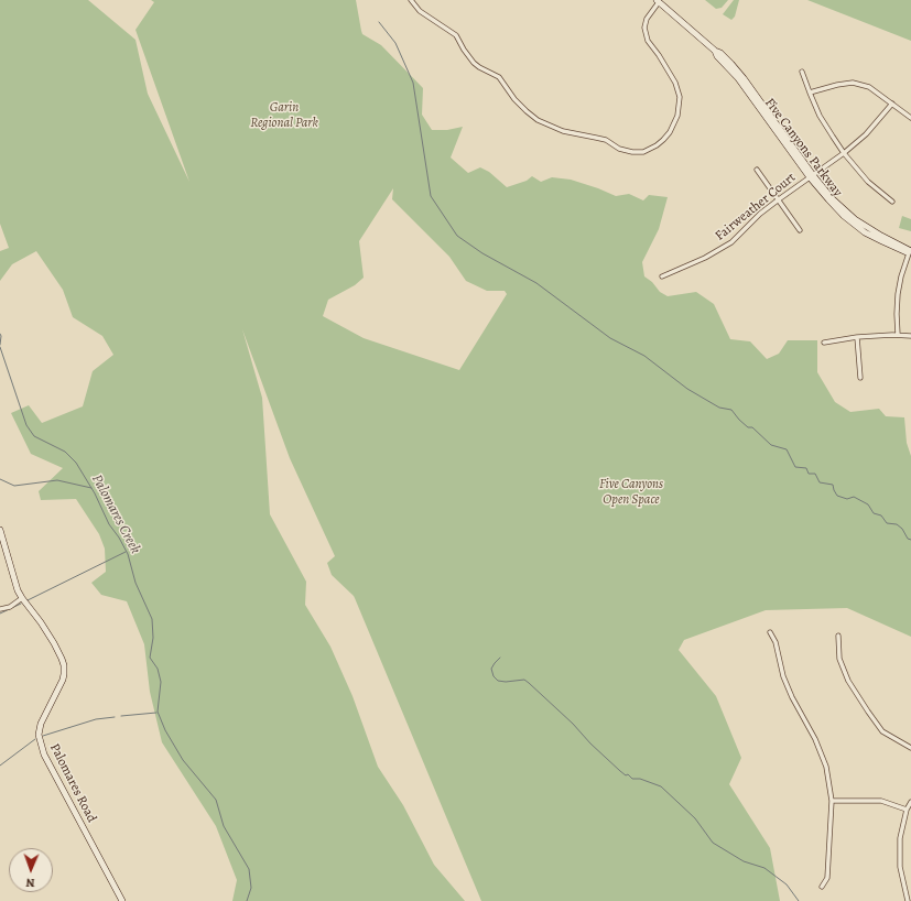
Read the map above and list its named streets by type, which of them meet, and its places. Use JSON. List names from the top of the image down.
{
  "streets": {
    "street": ["Five Canyons Parkway", "Fairweather Court", "Palomares Road"]
  },
  "crossings": [
    ["Five Canyons Parkway", "Fairweather Court"]
  ],
  "water": ["Palomares Creek"],
  "parks": ["Garin Regional Park", "Five Canyons Open Space"],
  "north": "bottom"
}
